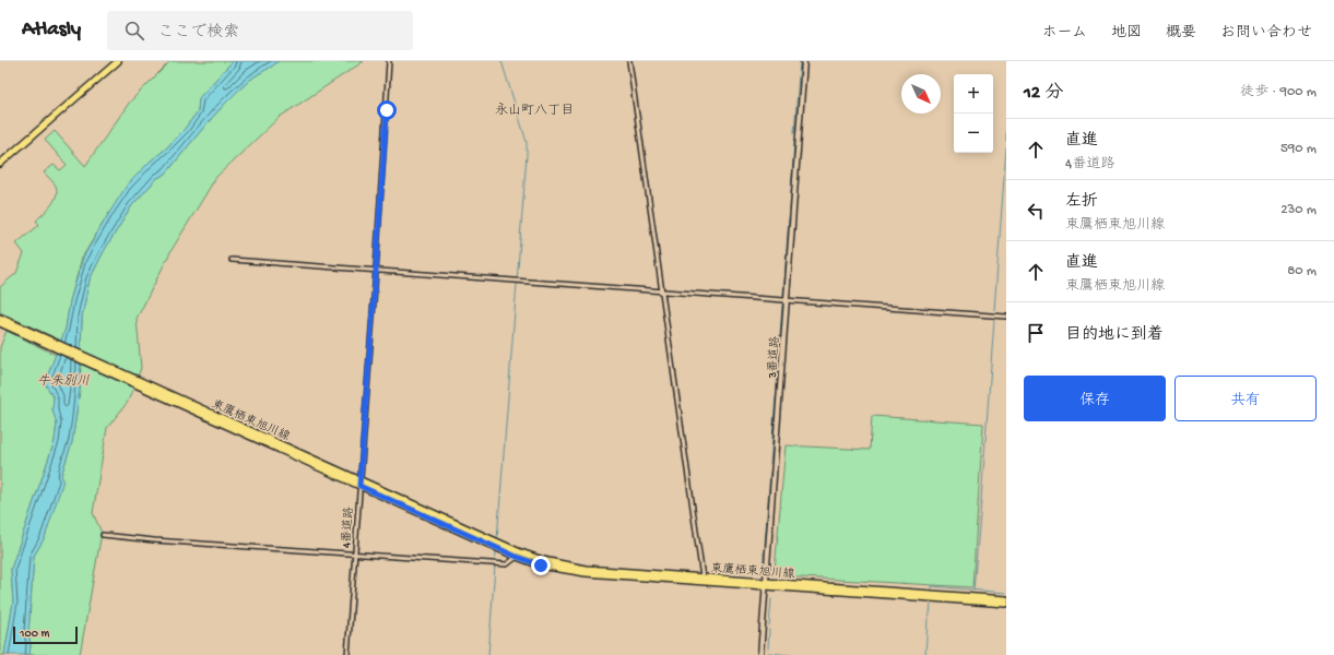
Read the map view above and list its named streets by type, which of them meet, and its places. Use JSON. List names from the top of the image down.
{
  "streets": {
    "main road": ["東鷹栖東旭川線"],
    "street": ["3番道路", "4番道路"]
  },
  "crossings": [
    ["3番道路", "東鷹栖東旭川線"],
    ["東鷹栖東旭川線", "4番道路"]
  ],
  "districts": ["永山町八丁目"],
  "water": ["牛朱別川"],
  "scale_bar": "100 m",
  "north": "bottom right",
  "page": {
    "header": "Atlasly",
    "search": "ここで検索",
    "nav": [
      "ホーム",
      "地図",
      "概要",
      "お問い合わせ"
    ],
    "heading": ["12 分", "徒歩 · 900 m"],
    "map_buttons": ["+", "−"],
    "list": [
      ["直進", "4番道路", "590 m"],
      ["左折", "東鷹栖東旭川線", "230 m"],
      ["直進", "東鷹栖東旭川線", "80 m"],
      "目的地に到着"
    ],
    "buttons": ["保存", "共有"],
    "scale": "100 m"
  }
}
